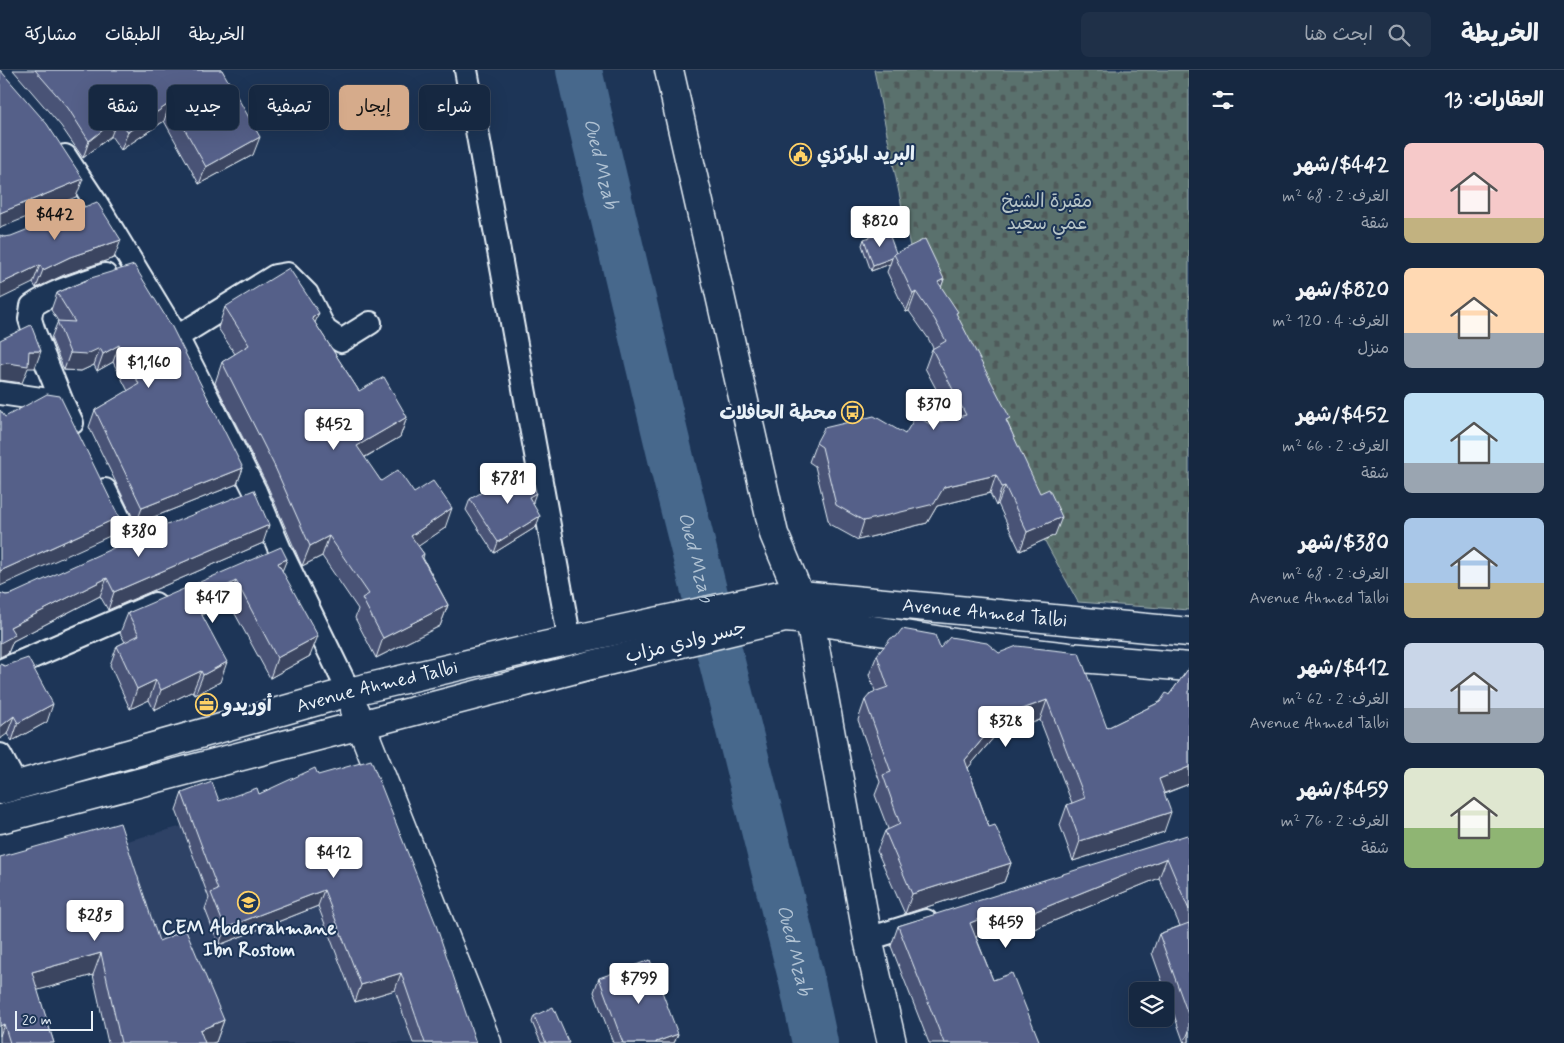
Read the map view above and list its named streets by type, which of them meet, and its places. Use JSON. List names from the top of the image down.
{
  "streets": {
    "main road": ["Avenue Ahmed Talbi", "جسر وادي مزاب"]
  },
  "crossings": [
    ["Avenue Ahmed Talbi", "جسر وادي مزاب"]
  ],
  "water": ["Oued Mzab"],
  "parks": ["مقبرة الشيخ عمي سعيد"],
  "places": {
    "public building": ["البريد المركزي"],
    "bus stop": ["محطة الحافلات"],
    "office": ["أوريدو"],
    "school or university": ["CEM Abderrahmane Ibn Rostom"]
  },
  "scale_bar": "20 m",
  "page": {
    "header": "الخريطة",
    "search": "ابحث هنا",
    "nav": ["الخريطة", "الطبقات", "مشاركة"],
    "heading": "العقارات: 13",
    "chip": [
      "شراء",
      "إيجار",
      "تصفية",
      "جديد",
      "شقة"
    ],
    "list": [
      {
        "name": "$442/شهر",
        "note": "الغرف: 2 · 68 m² · شقة"
      },
      {
        "name": "$820/شهر",
        "note": "الغرف: 4 · 120 m² · منزل"
      },
      {
        "name": "$452/شهر",
        "note": "الغرف: 2 · 66 m² · شقة"
      },
      {
        "name": "$380/شهر",
        "note": "الغرف: 2 · 68 m² · Avenue Ahmed Talbi"
      },
      {
        "name": "$412/شهر",
        "note": "الغرف: 2 · 62 m² · Avenue Ahmed Talbi"
      },
      {
        "name": "$459/شهر",
        "note": "الغرف: 2 · 76 m² · شقة"
      }
    ],
    "price": [
      "$442",
      "$820",
      "$1,160",
      "$370",
      "$452",
      "$781",
      "$380",
      "$417",
      "$328",
      "$412",
      "$285",
      "$459",
      "$799"
    ],
    "scale": "20 m"
  }
}
